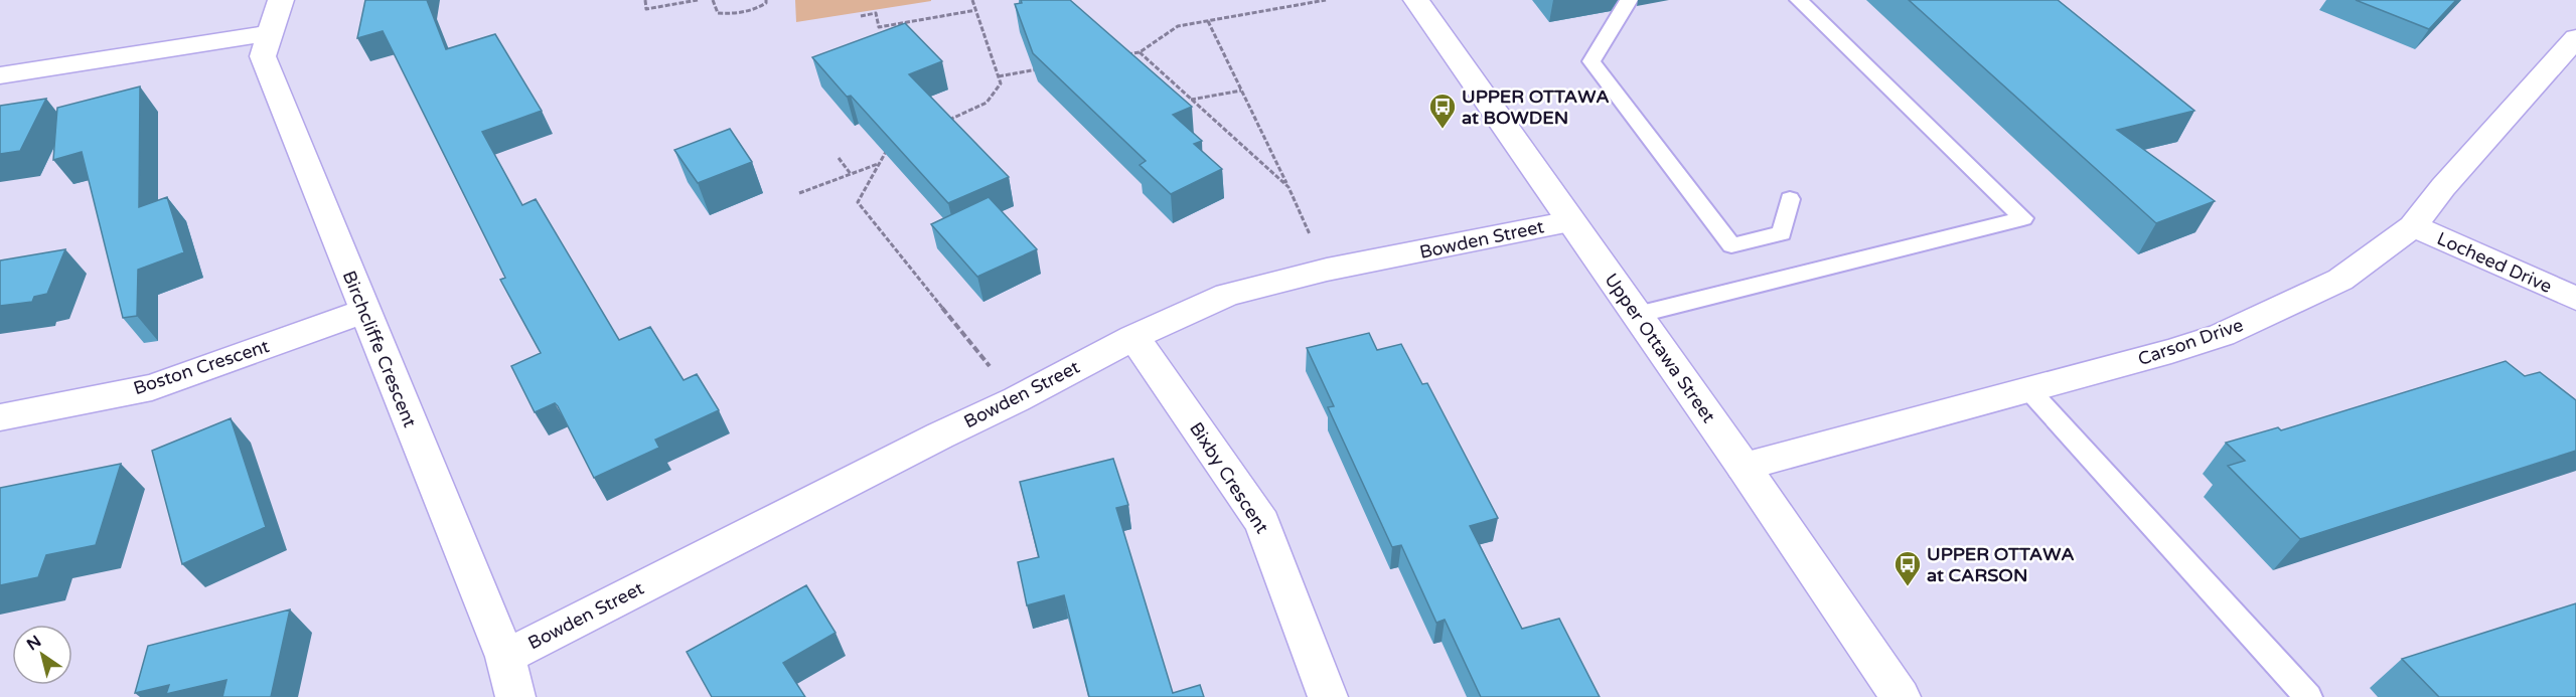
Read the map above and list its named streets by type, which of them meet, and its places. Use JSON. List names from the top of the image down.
{
  "streets": {
    "street": [
      "Bowden Street",
      "Locheed Drive",
      "Carson Drive",
      "Upper Ottawa Street",
      "Birchcliffe Crescent",
      "Boston Crescent",
      "Bixby Crescent"
    ]
  },
  "crossings": [
    ["Bowden Street", "Upper Ottawa Street"],
    ["Bowden Street", "Birchcliffe Crescent"],
    ["Bowden Street", "Bixby Crescent"],
    ["Locheed Drive", "Carson Drive"],
    ["Carson Drive", "Upper Ottawa Street"],
    ["Birchcliffe Crescent", "Boston Crescent"]
  ],
  "places": {
    "bus stop": ["UPPER OTTAWA at BOWDEN", "UPPER OTTAWA at CARSON"]
  },
  "north": "top left"
}
